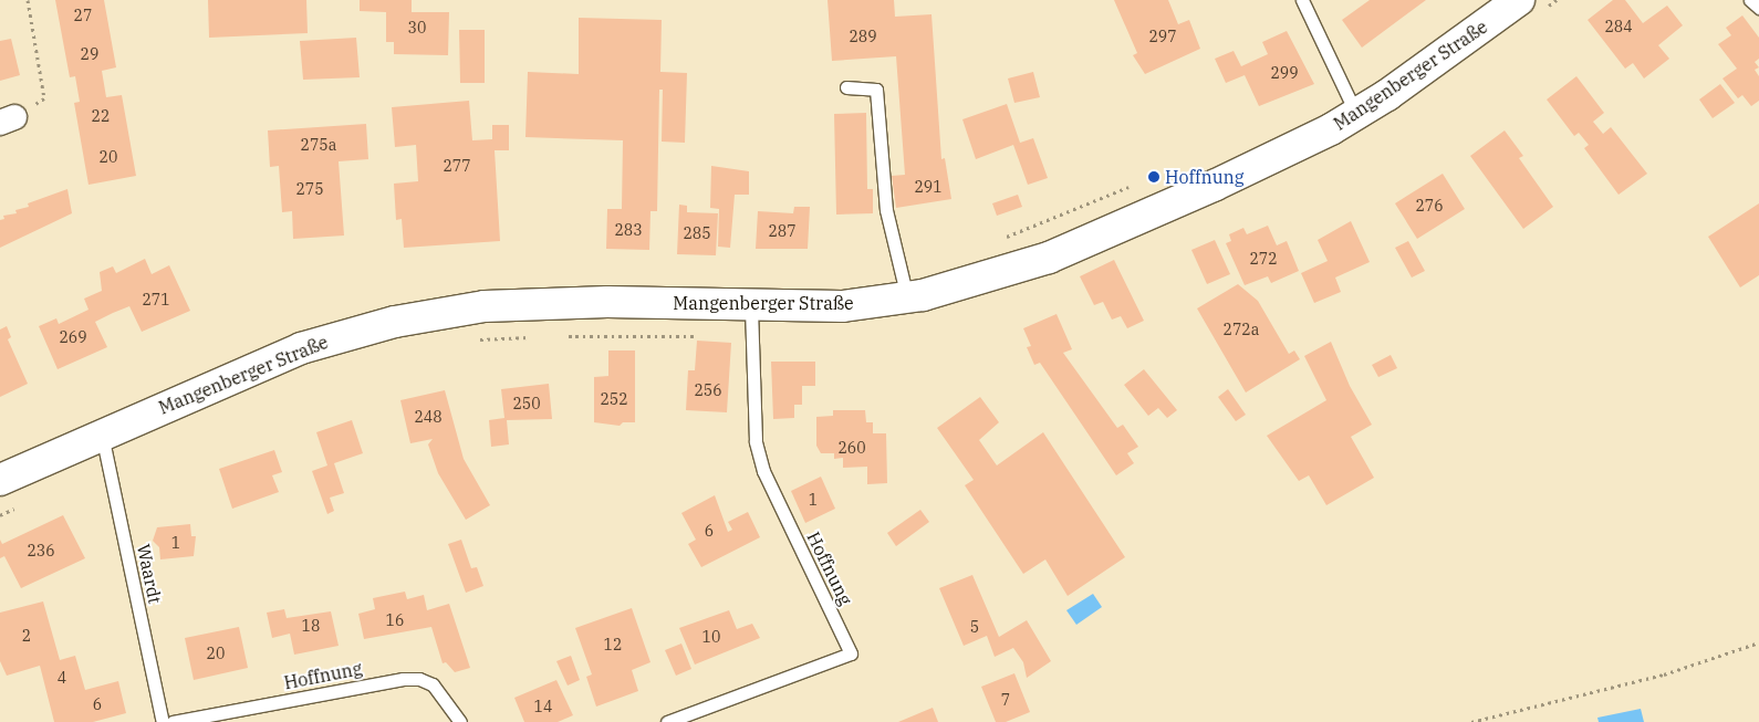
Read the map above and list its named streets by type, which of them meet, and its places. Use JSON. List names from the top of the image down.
{
  "streets": {
    "main road": ["Mangenberger Straße"],
    "lane": ["Hoffnung", "Waardt"]
  },
  "crossings": [
    ["Mangenberger Straße", "Hoffnung"],
    ["Mangenberger Straße", "Waardt"]
  ],
  "places": ["Hoffnung"],
  "house_numbers": [
    "27",
    "284",
    "30",
    "289",
    "297",
    "29",
    "299",
    "22",
    "275a",
    "20",
    "277",
    "291",
    "275",
    "276",
    "283",
    "287",
    "285",
    "272",
    "271",
    "272a",
    "269",
    "256",
    "252",
    "250",
    "248",
    "260",
    "1",
    "6",
    "1",
    "236",
    "16",
    "18",
    "5",
    "2",
    "10",
    "12",
    "20",
    "4",
    "7",
    "6",
    "14"
  ]
}
